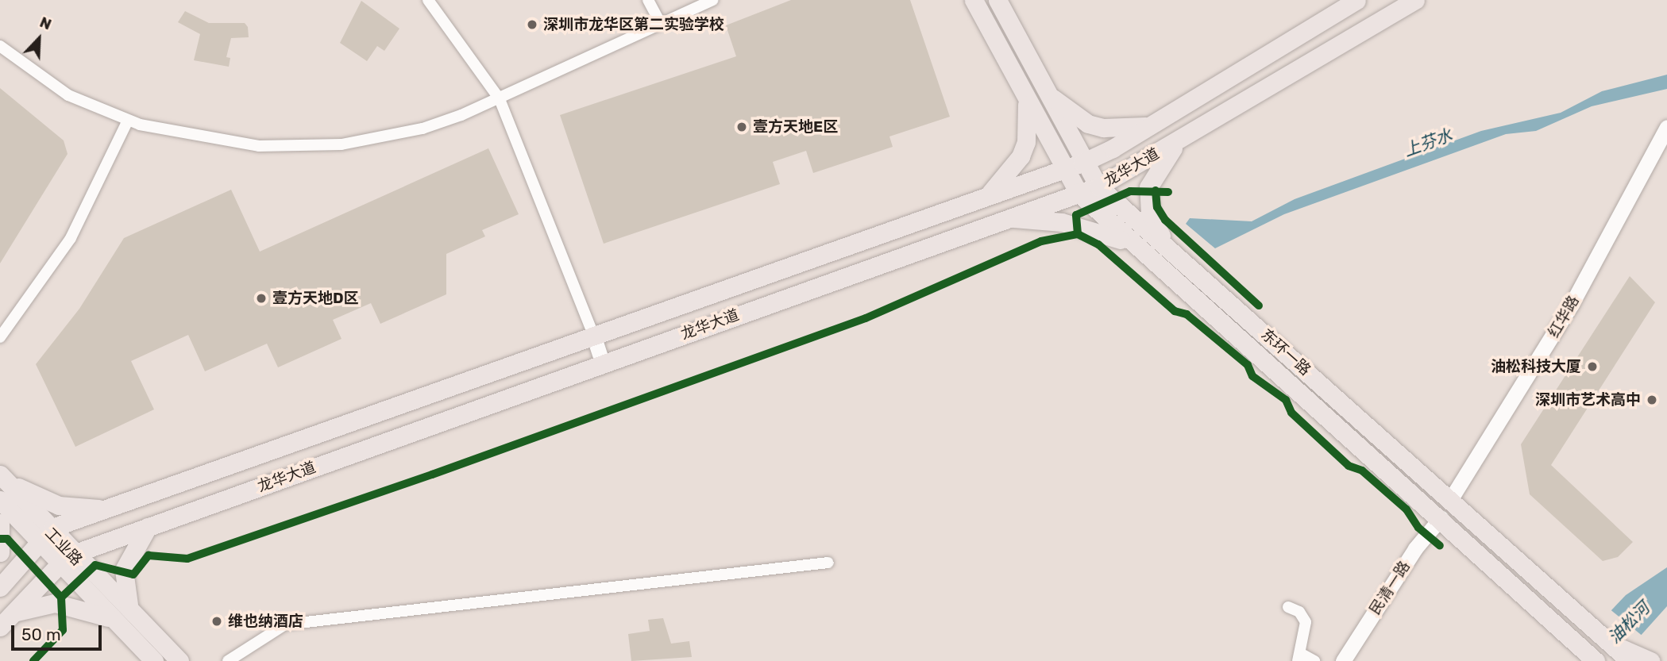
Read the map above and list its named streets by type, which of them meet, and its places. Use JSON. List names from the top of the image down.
{
  "streets": {
    "main road": ["龙华大道", "东环一路", "工业路"],
    "street": ["红华路", "民清一路"]
  },
  "crossings": [
    ["龙华大道", "东环一路"],
    ["龙华大道", "工业路"],
    ["红华路", "东环一路"],
    ["东环一路", "民清一路"]
  ],
  "water": ["上芬水", "油松河"],
  "places": [
    "深圳市龙华区第二实验学校",
    "壹方天地E区",
    "壹方天地D区",
    "油松科技大厦",
    "深圳市艺术高中",
    "维也纳酒店"
  ],
  "scale_bar": "50 m",
  "north": "top right"
}
